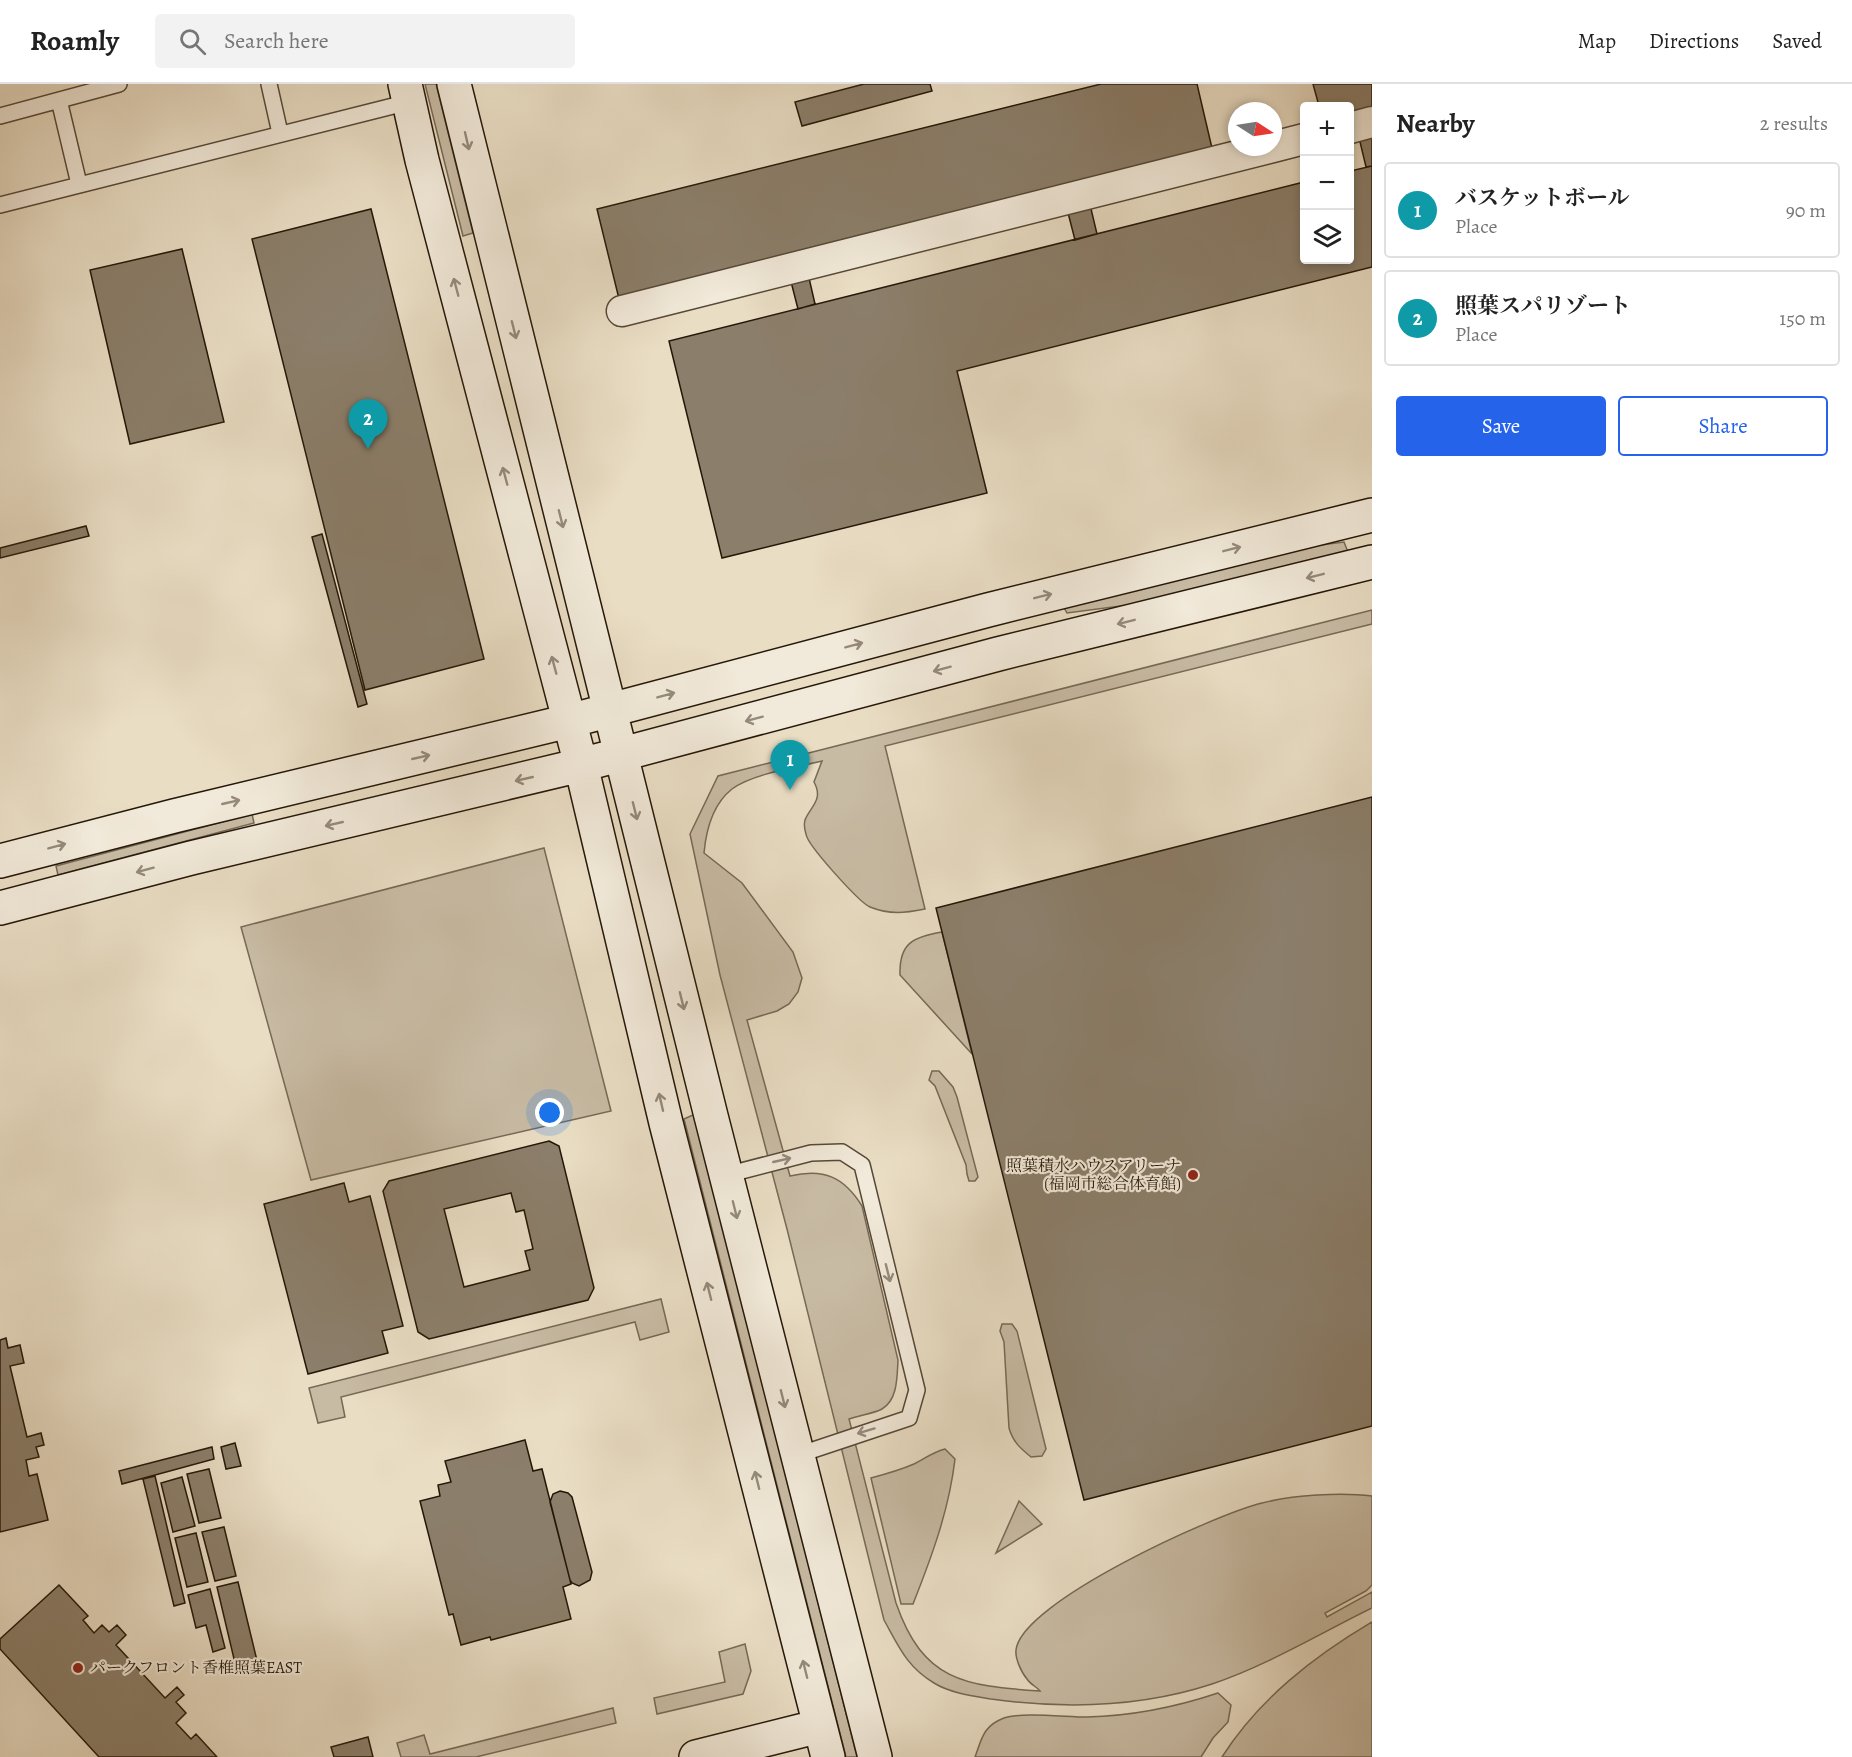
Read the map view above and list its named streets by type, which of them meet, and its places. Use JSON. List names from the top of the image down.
{
  "places": ["照葉積水ハウスアリーナ (福岡市総合体育館)", "パークフロント香椎照葉EAST"],
  "north": "right",
  "page": {
    "header": "Roamly",
    "search": "Search here",
    "nav": ["Map", "Directions", "Saved"],
    "heading": ["Nearby", "2 results"],
    "map_buttons": ["+", "−"],
    "list": [
      {
        "mark": "1",
        "name": "バスケットボール",
        "note": "Place",
        "value": "90 m"
      },
      {
        "mark": "2",
        "name": "照葉スパリゾート",
        "note": "Place",
        "value": "150 m"
      }
    ],
    "buttons": ["Save", "Share"],
    "pins": ["2", "1"]
  }
}
